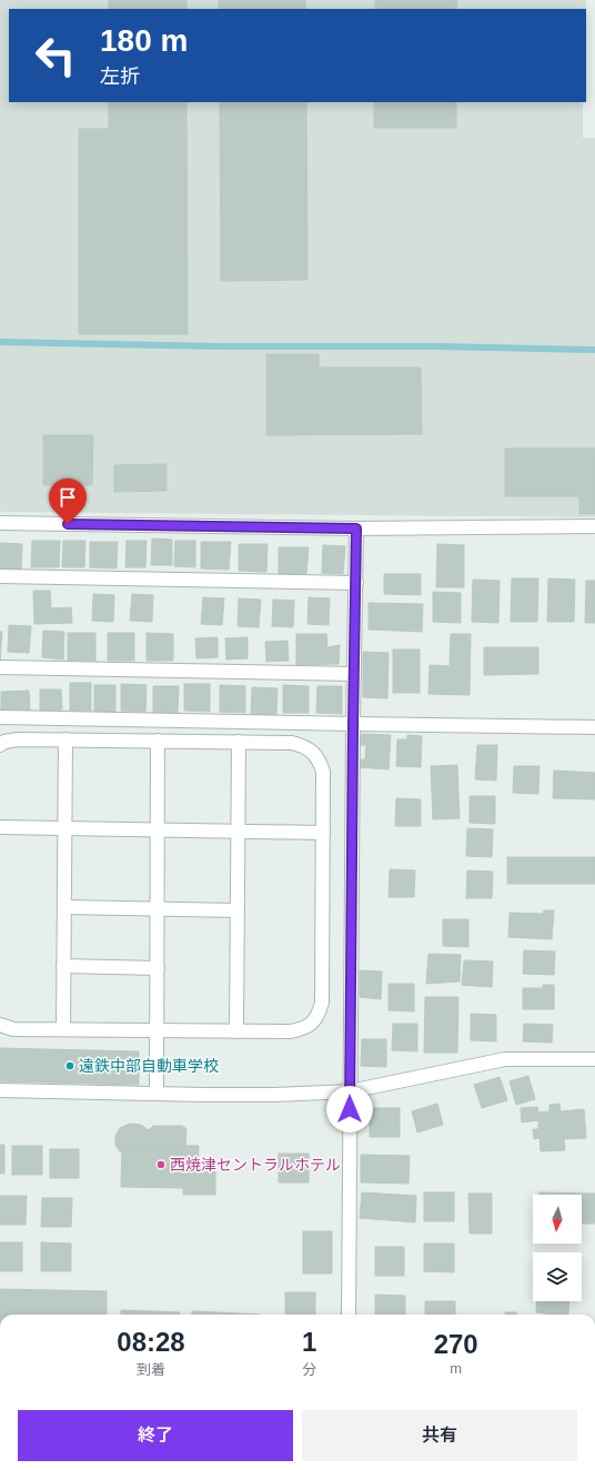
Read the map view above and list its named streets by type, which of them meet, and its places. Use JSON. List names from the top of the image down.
{
  "places": ["遠鉄中部自動車学校", "西焼津セントラルホテル"],
  "north": "bottom",
  "page": {
    "turn": ["180 m", "左折"],
    "eta": [
      "08:28",
      "到着",
      "1",
      "分",
      "270",
      "m"
    ],
    "buttons": ["終了", "共有"]
  }
}
